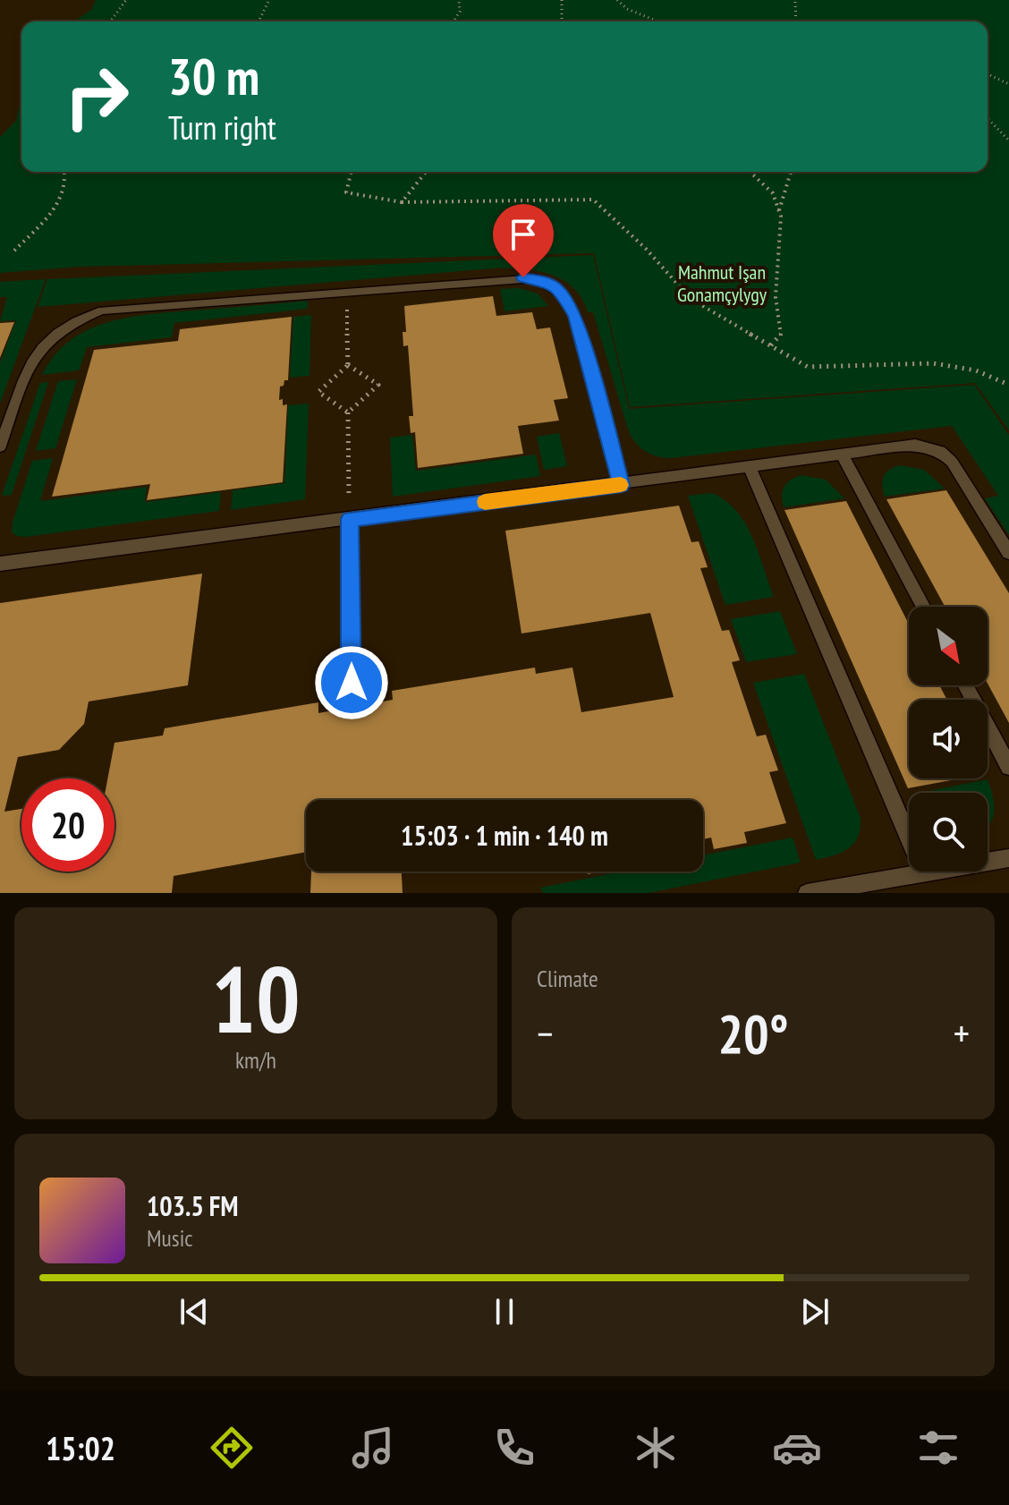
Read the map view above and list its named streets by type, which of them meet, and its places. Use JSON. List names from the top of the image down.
{
  "parks": ["Mahmut Işan Gonamçylygy"],
  "north": "bottom right",
  "page": {
    "turn": ["30 m", "Turn right"],
    "limit": "20",
    "trip": "15:03 · 1 min · 140 m",
    "tile": [
      ["10", "km/h"],
      "Climate"
    ],
    "heat": ["−", "20°", "+"],
    "song": ["103.5 FM", "Music"],
    "tabs": "15:02"
  }
}
